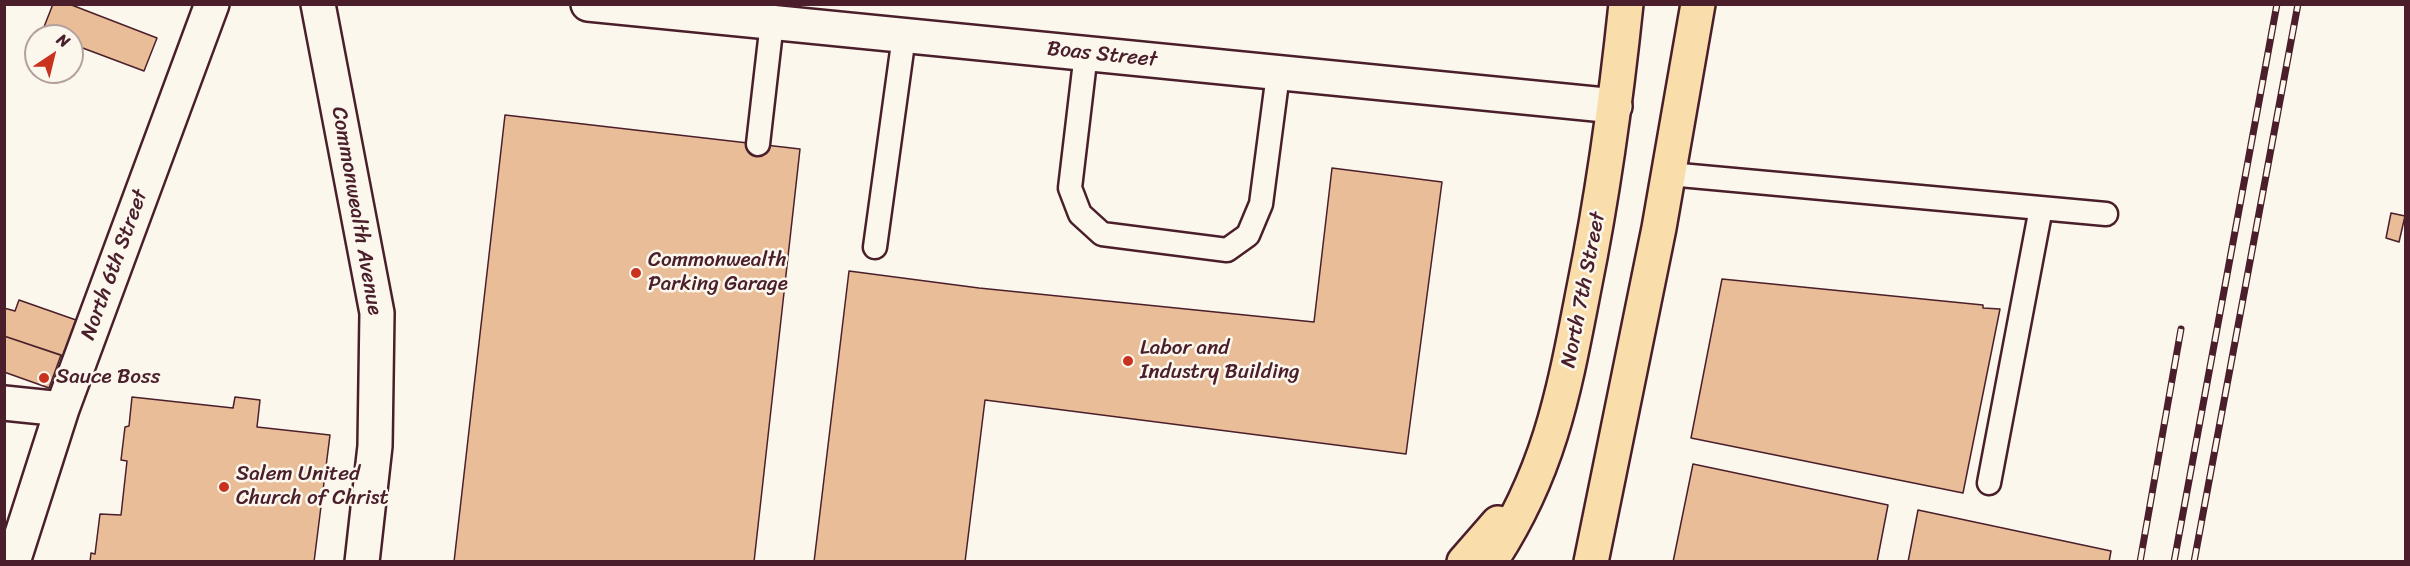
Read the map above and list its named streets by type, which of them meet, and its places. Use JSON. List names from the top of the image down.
{
  "streets": {
    "main road": ["North 7th Street"],
    "street": ["Boas Street", "Commonwealth Avenue", "North 6th Street"]
  },
  "crossings": [
    ["Boas Street", "North 7th Street"]
  ],
  "places": [
    "Commonwealth Parking Garage",
    "Labor and Industry Building",
    "Sauce Boss",
    "Salem United Church of Christ"
  ],
  "north": "top right"
}
